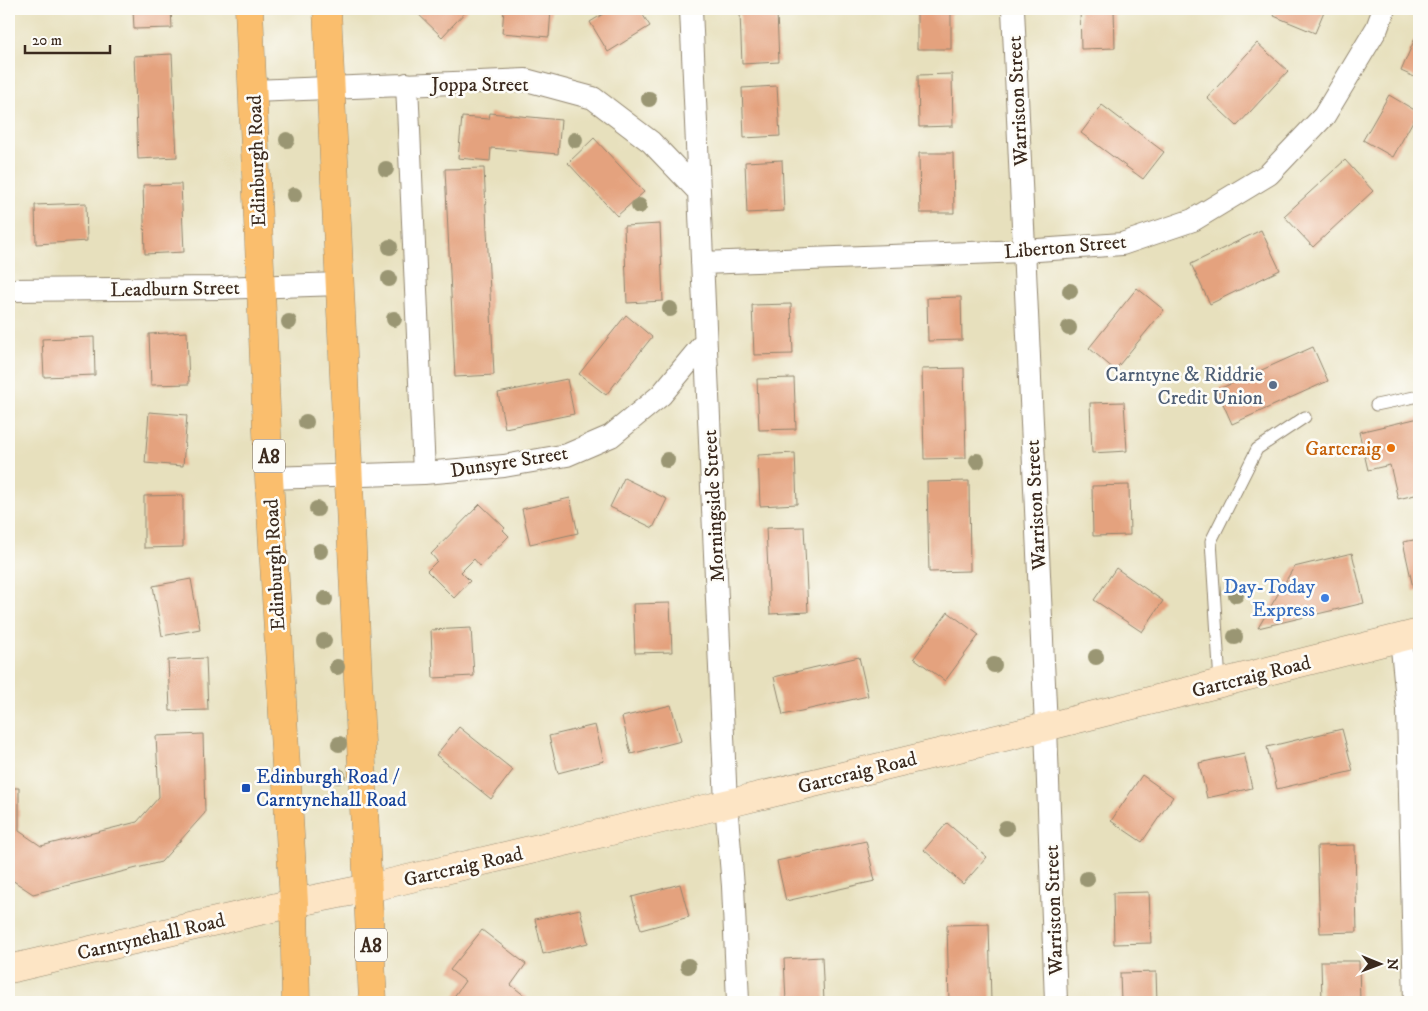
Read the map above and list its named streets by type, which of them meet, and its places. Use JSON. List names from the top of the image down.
{
  "streets": {
    "main road": ["Edinburgh Road", "A8"],
    "street": [
      "Joppa Street",
      "Warriston Street",
      "Liberton Street",
      "Leadburn Street",
      "Dunsyre Street",
      "Morningside Street",
      "Gartcraig Road",
      "Carntynehall Road"
    ]
  },
  "crossings": [
    ["Joppa Street", "Edinburgh Road"],
    ["Joppa Street", "A8"],
    ["Joppa Street", "Morningside Street"],
    ["Warriston Street", "Liberton Street"],
    ["Warriston Street", "Gartcraig Road"],
    ["Edinburgh Road", "Leadburn Street"],
    ["Edinburgh Road", "Dunsyre Street"],
    ["Edinburgh Road", "Gartcraig Road"],
    ["Edinburgh Road", "Carntynehall Road"],
    ["Liberton Street", "Morningside Street"],
    ["Leadburn Street", "A8"],
    ["A8", "Dunsyre Street"],
    ["A8", "Gartcraig Road"],
    ["Dunsyre Street", "Morningside Street"],
    ["Morningside Street", "Gartcraig Road"],
    ["Gartcraig Road", "Carntynehall Road"]
  ],
  "places": {
    "other": ["Carntyne & Riddrie Credit Union", "Gartcraig", "Day-Today Express"],
    "transit": ["Edinburgh Road / Carntynehall Road"]
  },
  "scale_bar": "20 m",
  "north": "right"
}
